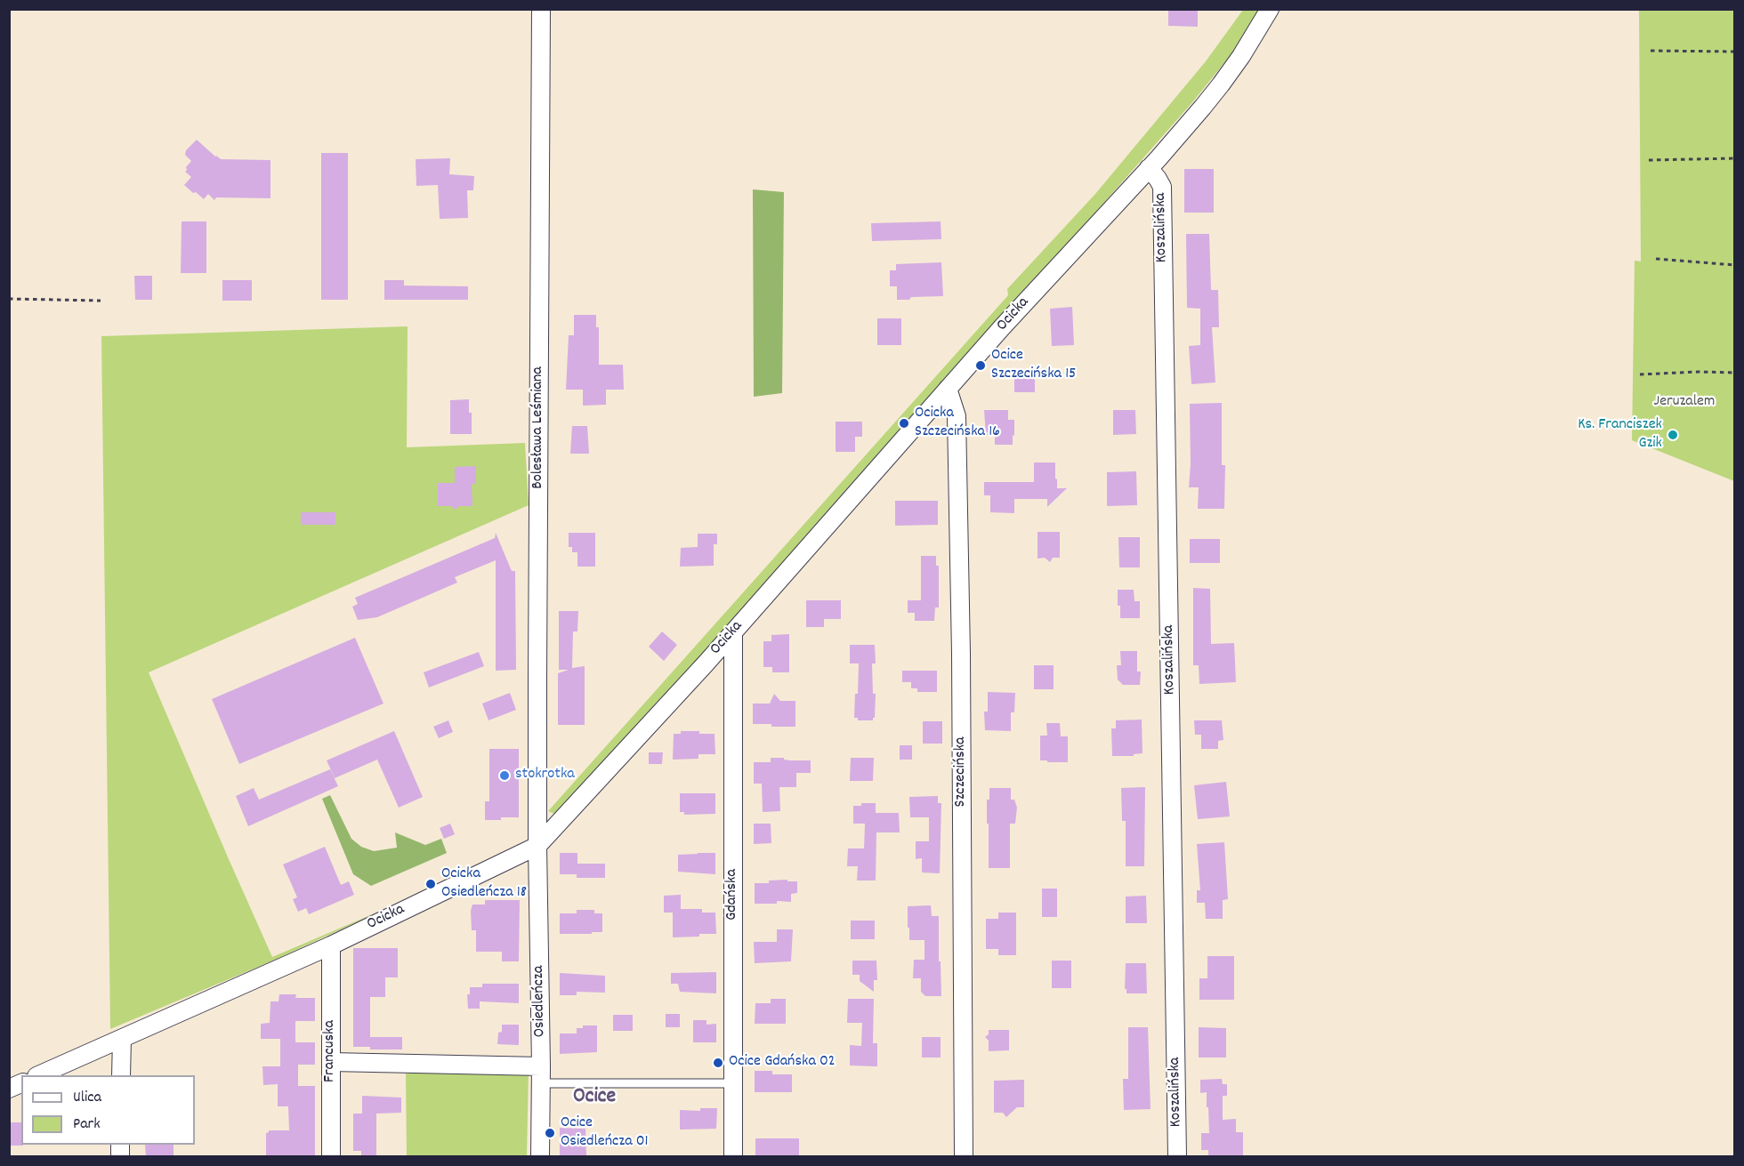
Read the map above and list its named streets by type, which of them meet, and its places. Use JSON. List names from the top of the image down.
{
  "streets": {
    "street": [
      "Koszalińska",
      "Ocicka",
      "Bolesława Leśmiana",
      "Szczecińska",
      "Gdańska",
      "Osiedleńcza",
      "Francuska"
    ]
  },
  "crossings": [
    ["Koszalińska", "Ocicka"],
    ["Ocicka", "Bolesława Leśmiana"],
    ["Ocicka", "Szczecińska"],
    ["Ocicka", "Gdańska"],
    ["Ocicka", "Osiedleńcza"],
    ["Ocicka", "Francuska"],
    ["Bolesława Leśmiana", "Osiedleńcza"]
  ],
  "districts": ["Ocice"],
  "parks": ["Jeruzalem"],
  "places": [
    "Ocice Szczecińska 15",
    "Ocicka Szczecińska 16",
    "Ks. Franciszek Gzik",
    "stokrotka",
    "Ocicka Osiedleńcza 18",
    "Ocice Gdańska 02",
    "Ocice Osiedleńcza 01"
  ],
  "legend": ["Ulica", "Park"]
}
